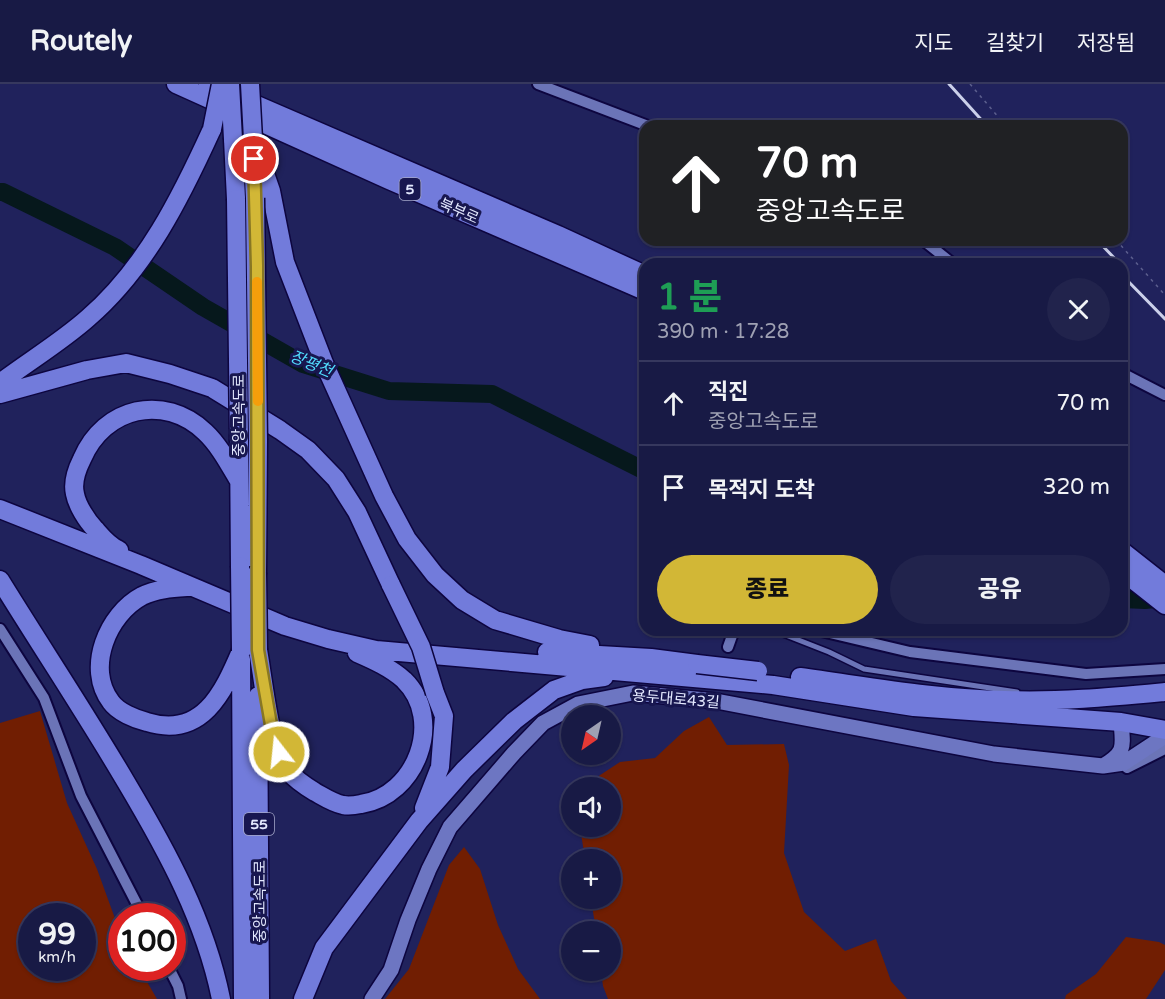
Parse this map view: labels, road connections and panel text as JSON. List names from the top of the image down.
{
  "streets": {
    "highway": [
      "5",
      "북부로",
      "중앙고속도로",
      "55"
    ],
    "street": ["용두대로43길"]
  },
  "water": ["장평천"],
  "north": "bottom left",
  "page": {
    "header": "Routely",
    "nav": ["지도", "길찾기", "저장됨"],
    "turn": ["70 m", "중앙고속도로"],
    "heading": ["1 분", "390 m · 17:28"],
    "list": [
      {
        "name": "직진",
        "note": "중앙고속도로",
        "value": "70 m"
      },
      {
        "name": "목적지 도착",
        "value": "320 m"
      }
    ],
    "buttons": ["종료", "공유"],
    "map_buttons": ["+", "−"],
    "speed": "99 km/h",
    "limit": "100"
  }
}
